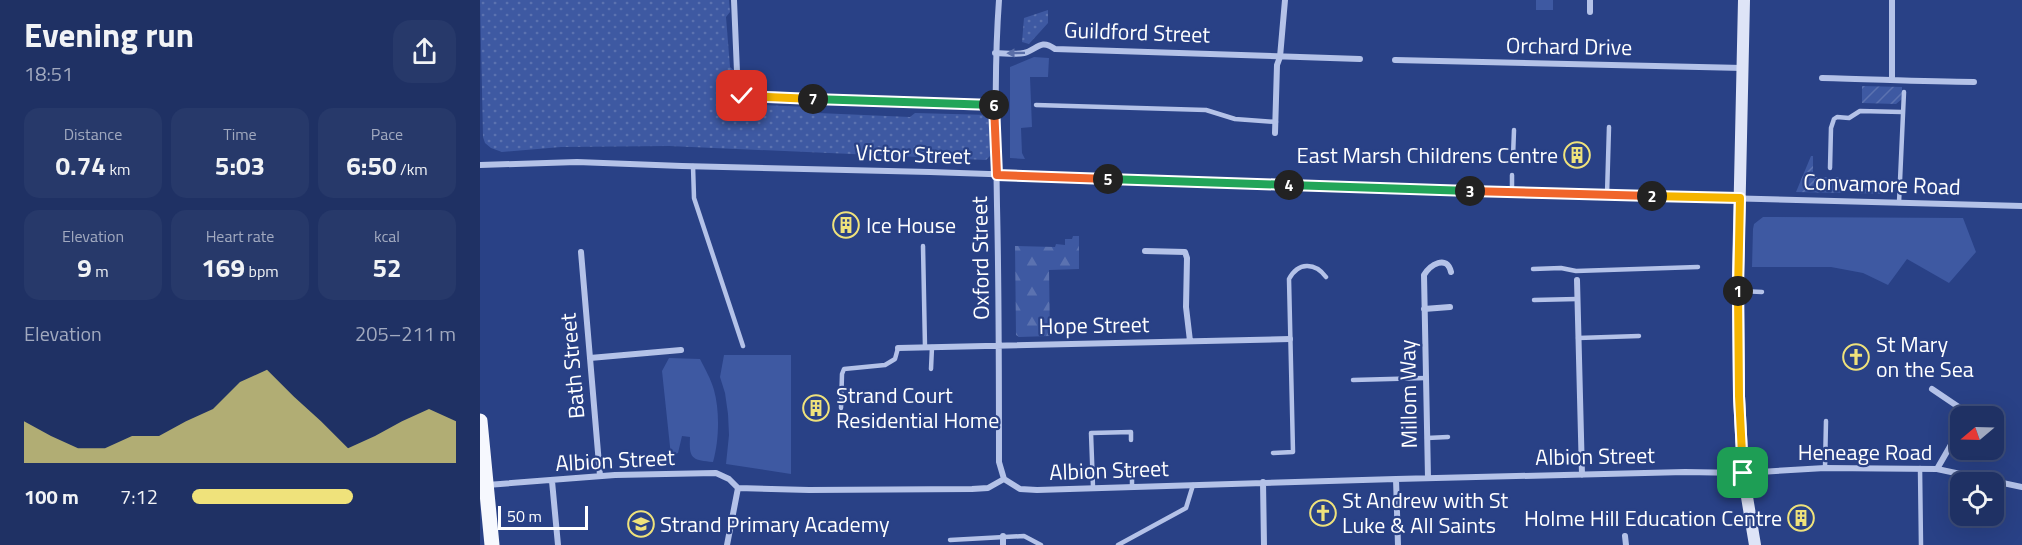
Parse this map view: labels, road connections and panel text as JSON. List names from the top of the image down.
{
  "streets": {
    "street": [
      "Guildford Street",
      "Orchard Drive",
      "Victor Street",
      "Convamore Road",
      "Oxford Street",
      "Hope Street",
      "Bath Street",
      "Millom Way",
      "Heneage Road",
      "Albion Street"
    ]
  },
  "crossings": [
    ["Guildford Street", "Oxford Street"],
    ["Victor Street", "Convamore Road"],
    ["Victor Street", "Oxford Street"],
    ["Oxford Street", "Hope Street"],
    ["Oxford Street", "Albion Street"],
    ["Bath Street", "Albion Street"],
    ["Millom Way", "Albion Street"],
    ["Heneage Road", "Albion Street"]
  ],
  "one_way": ["Guildford Street"],
  "places": {
    "building": [
      "East Marsh Childrens Centre",
      "Ice House",
      "Strand Court Residential Home",
      "Holme Hill Education Centre"
    ],
    "church": ["St Mary on the Sea", "St Andrew with St Luke & All Saints"],
    "school or university": ["Strand Primary Academy"]
  },
  "scale_bar": "50 m",
  "north": "left",
  "page": {
    "heading": ["Evening run", "18:51"],
    "pins": [
      "7",
      "6",
      "5",
      "4",
      "3",
      "2",
      "1"
    ],
    "stats": [
      ["Distance", "0.74 km"],
      ["Time", "5:03"],
      ["Pace", "6:50 /km"],
      ["Elevation", "9 m"],
      ["Heart rate", "169 bpm"],
      ["kcal", "52"]
    ],
    "chart": ["Elevation", "205–211 m"],
    "list": [
      {
        "name": "100 m",
        "note": "7:12"
      }
    ],
    "scale": "50 m"
  }
}
